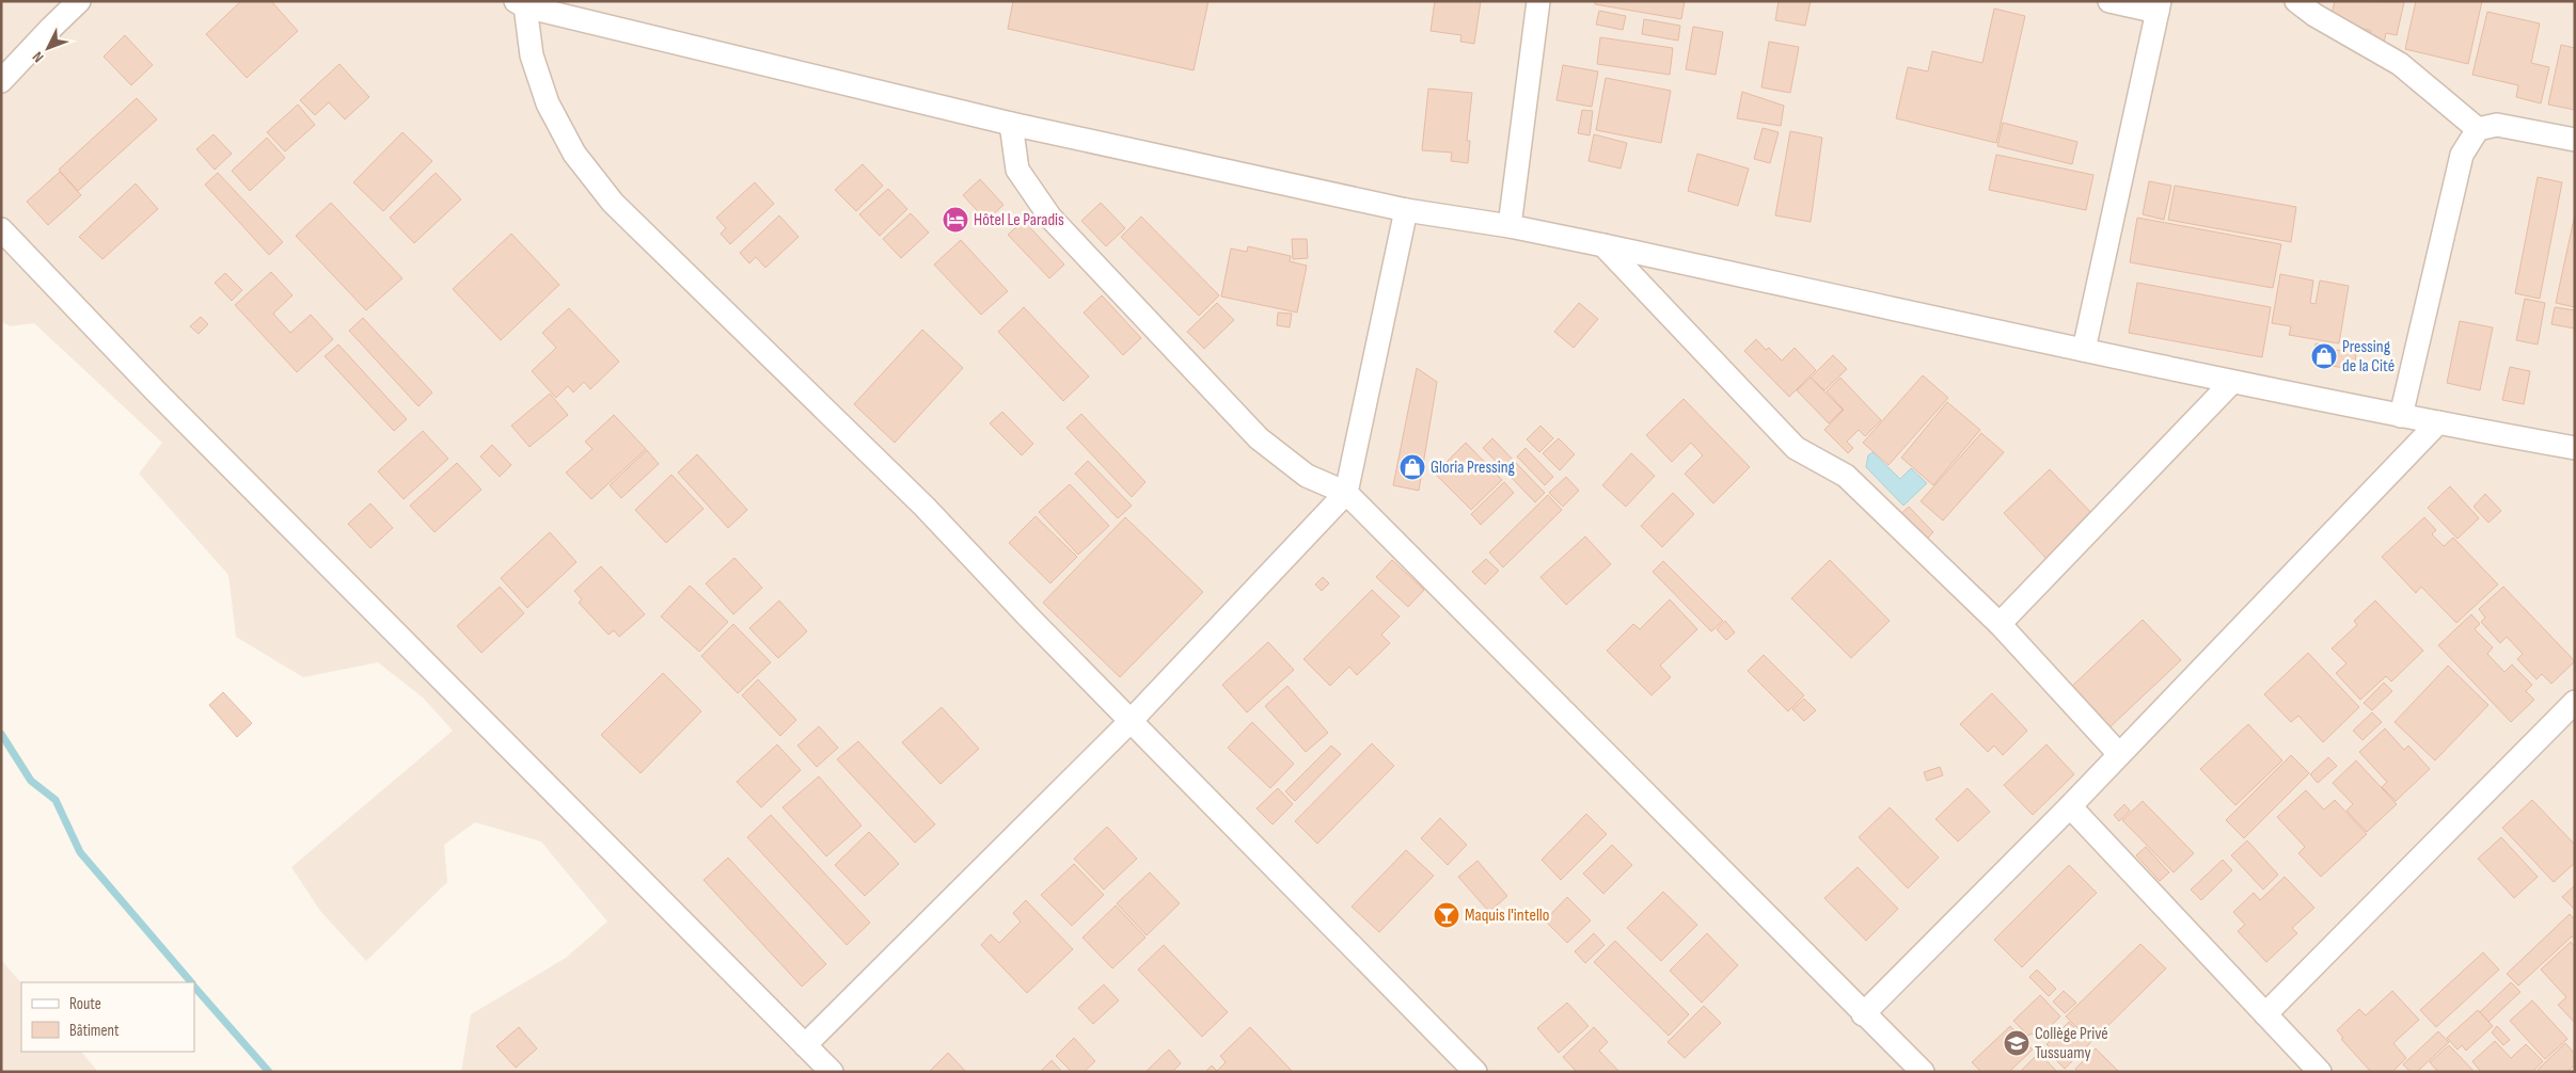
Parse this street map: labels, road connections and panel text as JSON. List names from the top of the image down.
{
  "places": {
    "hotel": ["Hôtel Le Paradis"],
    "shop": ["Pressing de la Cité", "Gloria Pressing"],
    "bar": ["Maquis l'intello"],
    "school or university": ["Collège Privé Tussuamy"]
  },
  "legend": ["Route", "Bâtiment"],
  "north": "bottom left"
}
